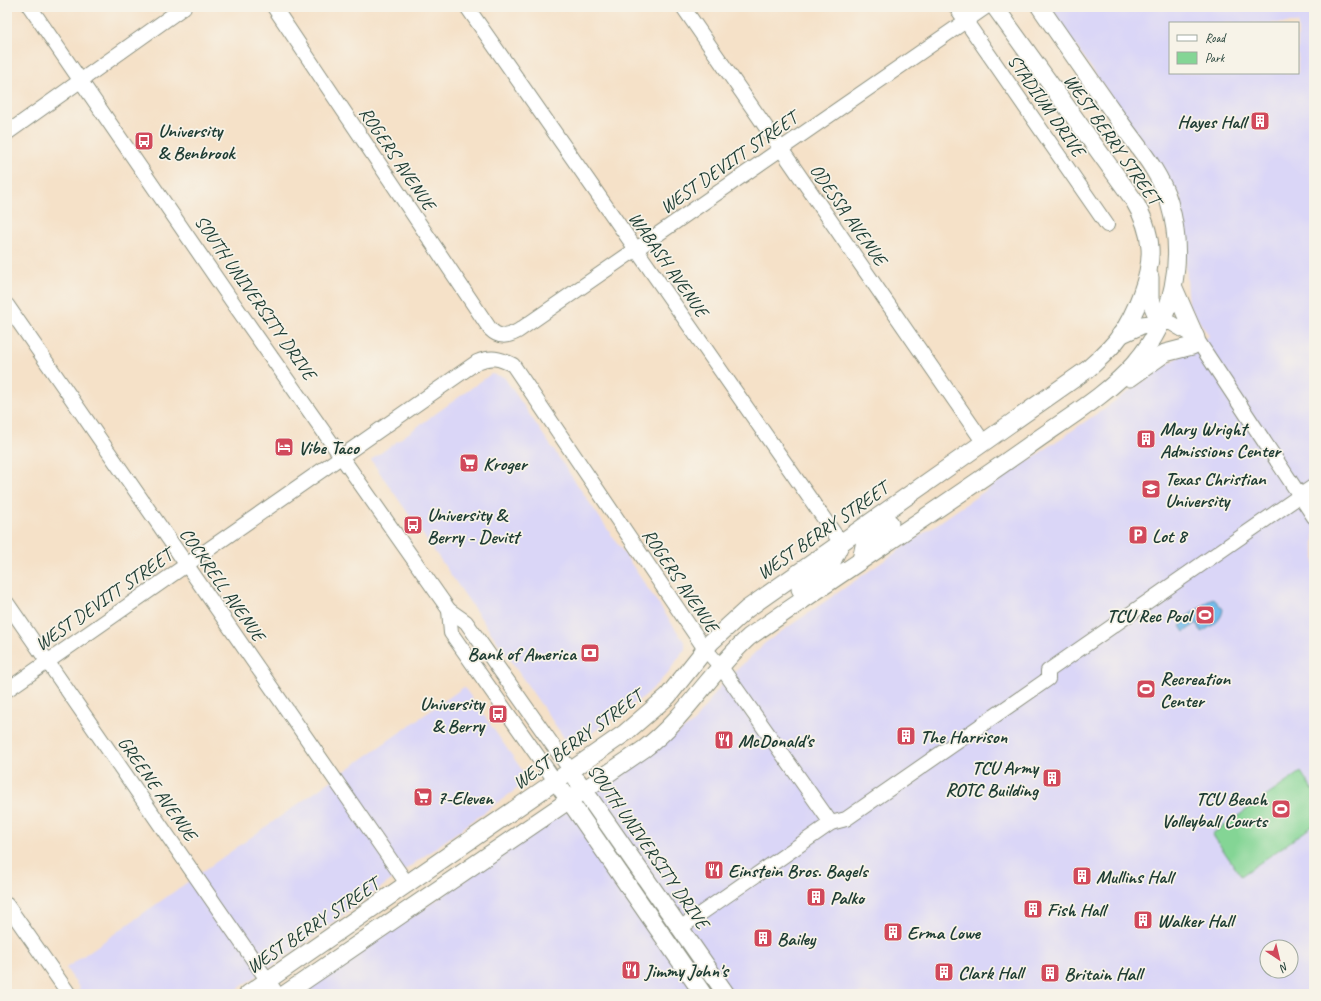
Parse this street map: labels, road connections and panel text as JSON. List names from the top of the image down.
{
  "streets": {
    "main road": ["WEST BERRY STREET", "SOUTH UNIVERSITY DRIVE"],
    "street": [
      "STADIUM DRIVE",
      "ROGERS AVENUE",
      "WEST DEVITT STREET",
      "ODESSA AVENUE",
      "WABASH AVENUE",
      "COCKRELL AVENUE",
      "GREENE AVENUE"
    ]
  },
  "crossings": [
    ["STADIUM DRIVE", "WEST DEVITT STREET"],
    ["WEST BERRY STREET", "ROGERS AVENUE"],
    ["WEST BERRY STREET", "ODESSA AVENUE"],
    ["WEST BERRY STREET", "WABASH AVENUE"],
    ["WEST BERRY STREET", "SOUTH UNIVERSITY DRIVE"],
    ["WEST BERRY STREET", "COCKRELL AVENUE"],
    ["WEST BERRY STREET", "GREENE AVENUE"],
    ["ROGERS AVENUE", "WEST DEVITT STREET"],
    ["WEST DEVITT STREET", "ODESSA AVENUE"],
    ["WEST DEVITT STREET", "WABASH AVENUE"],
    ["WEST DEVITT STREET", "SOUTH UNIVERSITY DRIVE"],
    ["WEST DEVITT STREET", "COCKRELL AVENUE"],
    ["WEST DEVITT STREET", "GREENE AVENUE"]
  ],
  "places": {
    "building": [
      "Hayes Hall",
      "Mary Wright Admissions Center",
      "The Harrison",
      "TCU Army ROTC Building",
      "Mullins Hall",
      "Palko",
      "Fish Hall",
      "Walker Hall",
      "Erma Lowe",
      "Bailey",
      "Clark Hall",
      "Britain Hall"
    ],
    "bus stop": ["University & Benbrook", "University & Berry - Devitt", "University & Berry"],
    "hotel": ["Vibe Taco"],
    "supermarket": ["Kroger", "7-Eleven"],
    "school or university": ["Texas Christian University"],
    "parking": ["Lot 8"],
    "sports": ["TCU Rec Pool", "Recreation Center", "TCU Beach Volleyball Courts"],
    "bank": ["Bank of America"],
    "restaurant": ["McDonald's", "Einstein Bros. Bagels", "Jimmy John's"]
  },
  "legend": ["Road", "Park"],
  "north": "bottom right"
}
